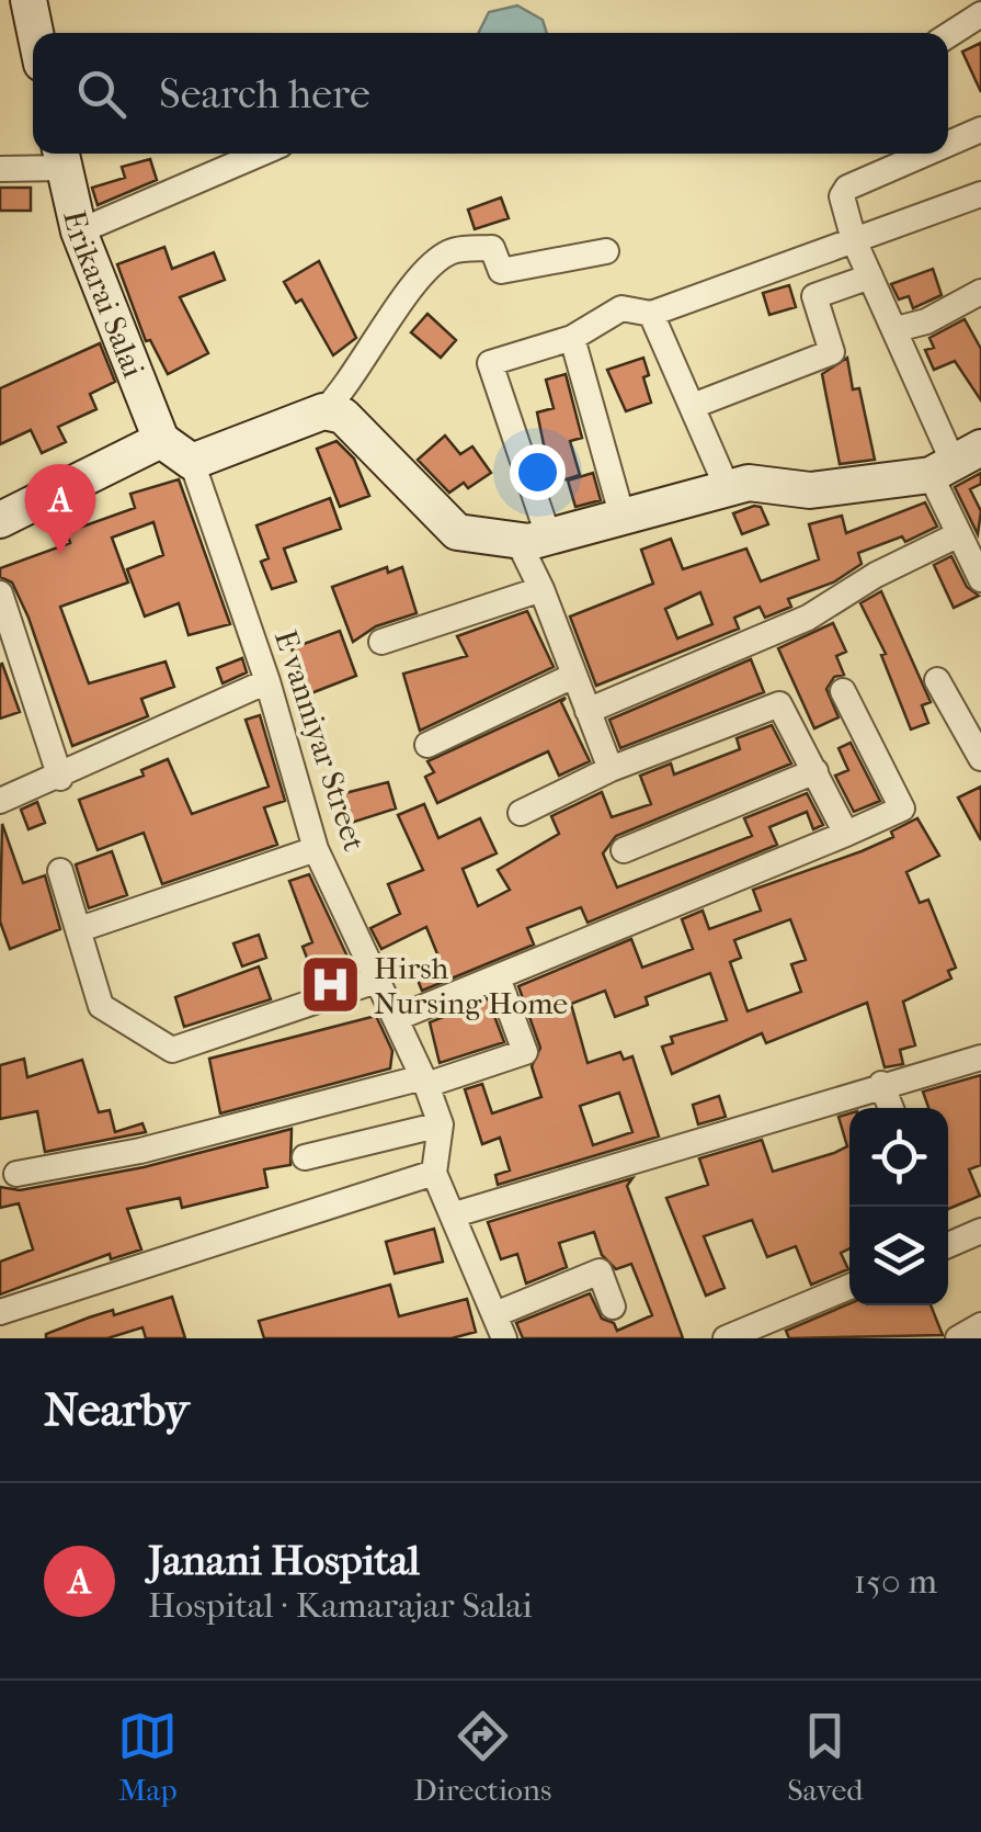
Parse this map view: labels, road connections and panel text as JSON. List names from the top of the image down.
{
  "streets": {
    "main road": ["Erikarai Salai"],
    "street": ["E vanniyar Street"]
  },
  "places": {
    "hospital": ["Hirsh Nursing Home"]
  },
  "page": {
    "search": "Search here",
    "pins": "A",
    "heading": "Nearby",
    "list": [
      {
        "mark": "A",
        "name": "Janani Hospital",
        "note": "Hospital · Kamarajar Salai",
        "value": "150 m"
      }
    ],
    "nav": ["Map", "Directions", "Saved"]
  }
}
